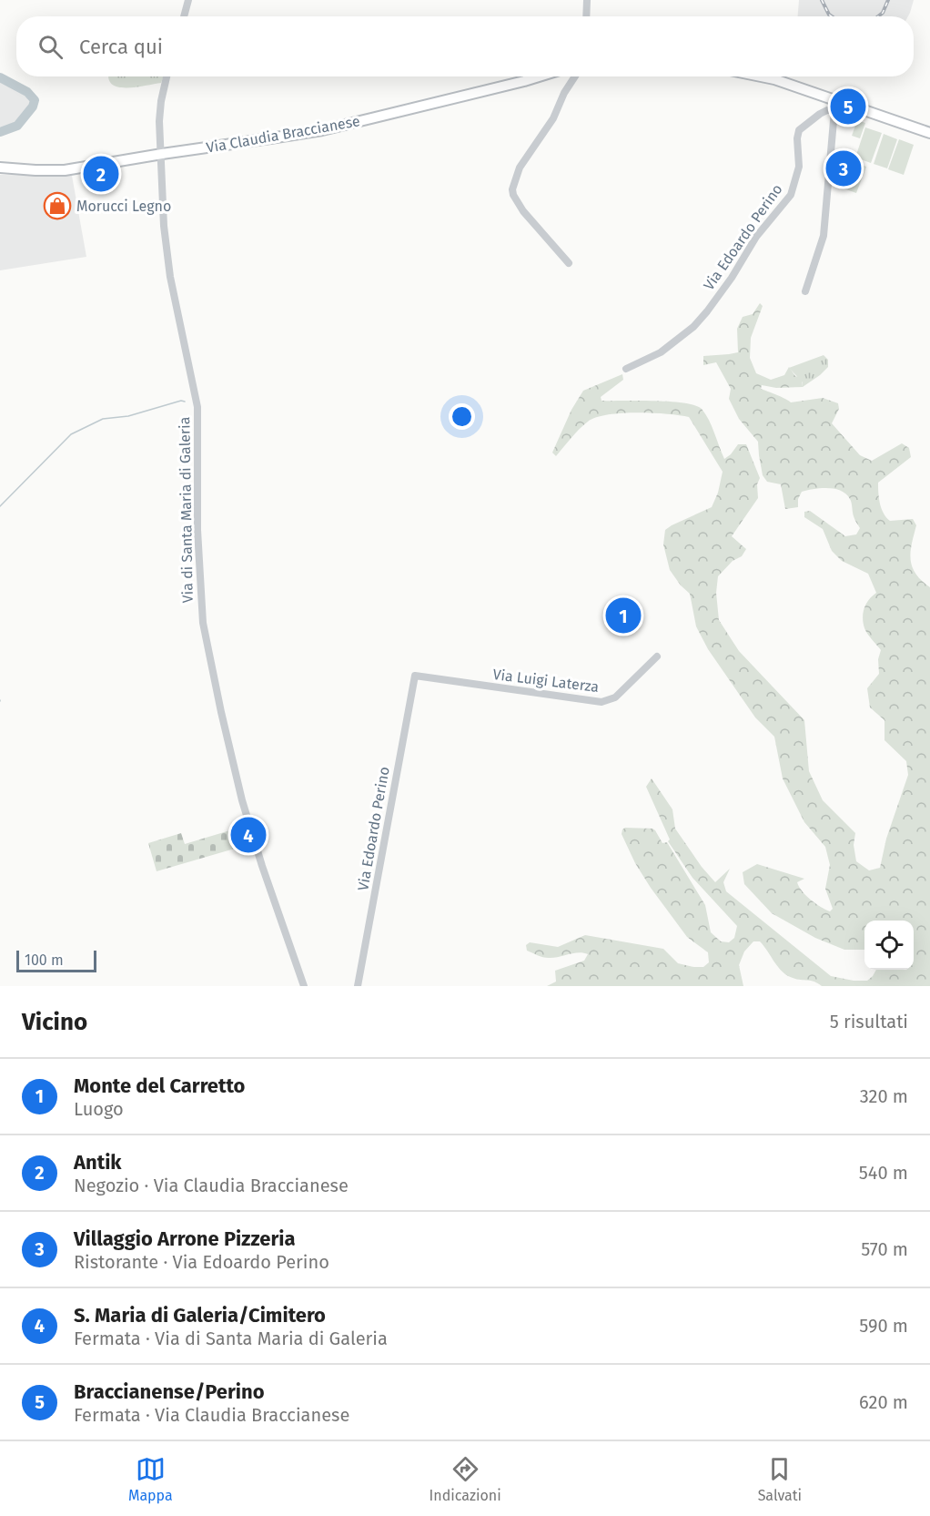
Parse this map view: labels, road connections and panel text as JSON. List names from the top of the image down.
{
  "streets": {
    "main road": ["Via Claudia Braccianese"],
    "street": ["Via Edoardo Perino", "Via di Santa Maria di Galeria", "Via Luigi Laterza"]
  },
  "crossings": [
    ["Via Claudia Braccianese", "Via di Santa Maria di Galeria"],
    ["Via Edoardo Perino", "Via Luigi Laterza"]
  ],
  "places": {
    "shop": ["Morucci Legno"]
  },
  "scale_bar": "100 m",
  "page": {
    "search": "Cerca qui",
    "pins": [
      "5",
      "3",
      "2",
      "1",
      "4"
    ],
    "scale": "100 m",
    "heading": ["Vicino", "5 risultati"],
    "list": [
      {
        "mark": "1",
        "name": "Monte del Carretto",
        "note": "Luogo",
        "value": "320 m"
      },
      {
        "mark": "2",
        "name": "Antik",
        "note": "Negozio · Via Claudia Braccianese",
        "value": "540 m"
      },
      {
        "mark": "3",
        "name": "Villaggio Arrone Pizzeria",
        "note": "Ristorante · Via Edoardo Perino",
        "value": "570 m"
      },
      {
        "mark": "4",
        "name": "S. Maria di Galeria/Cimitero",
        "note": "Fermata · Via di Santa Maria di Galeria",
        "value": "590 m"
      },
      {
        "mark": "5",
        "name": "Braccianense/Perino",
        "note": "Fermata · Via Claudia Braccianese",
        "value": "620 m"
      }
    ],
    "nav": ["Mappa", "Indicazioni", "Salvati"]
  }
}
